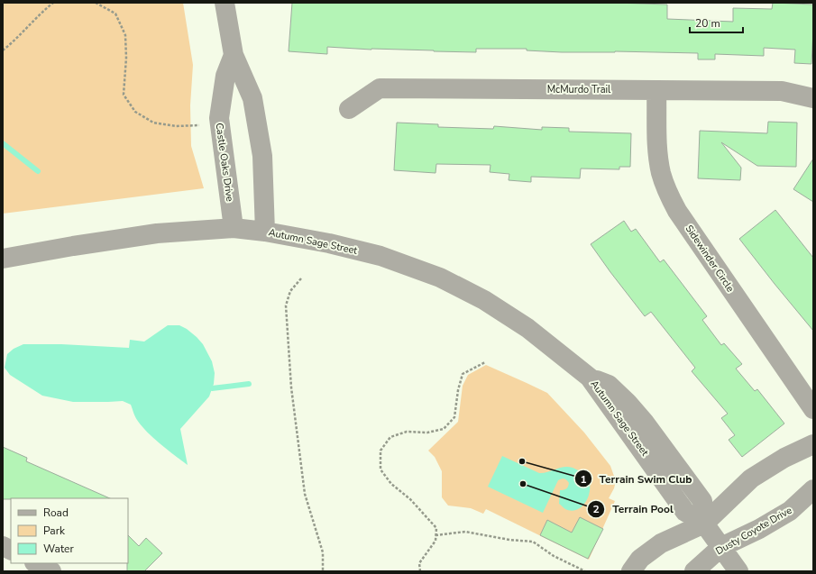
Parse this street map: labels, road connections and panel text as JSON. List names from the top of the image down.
{
  "streets": {
    "street": [
      "McMurdo Trail",
      "Castle Oaks Drive",
      "Autumn Sage Street",
      "Sidewinder Circle",
      "Dusty Coyote Drive"
    ]
  },
  "crossings": [
    ["McMurdo Trail", "Sidewinder Circle"],
    ["Castle Oaks Drive", "Autumn Sage Street"],
    ["Autumn Sage Street", "Dusty Coyote Drive"]
  ],
  "places": ["Terrain Swim Club", "Terrain Pool"],
  "legend": ["Road", "Park", "Water"],
  "scale_bar": "20 m"
}
